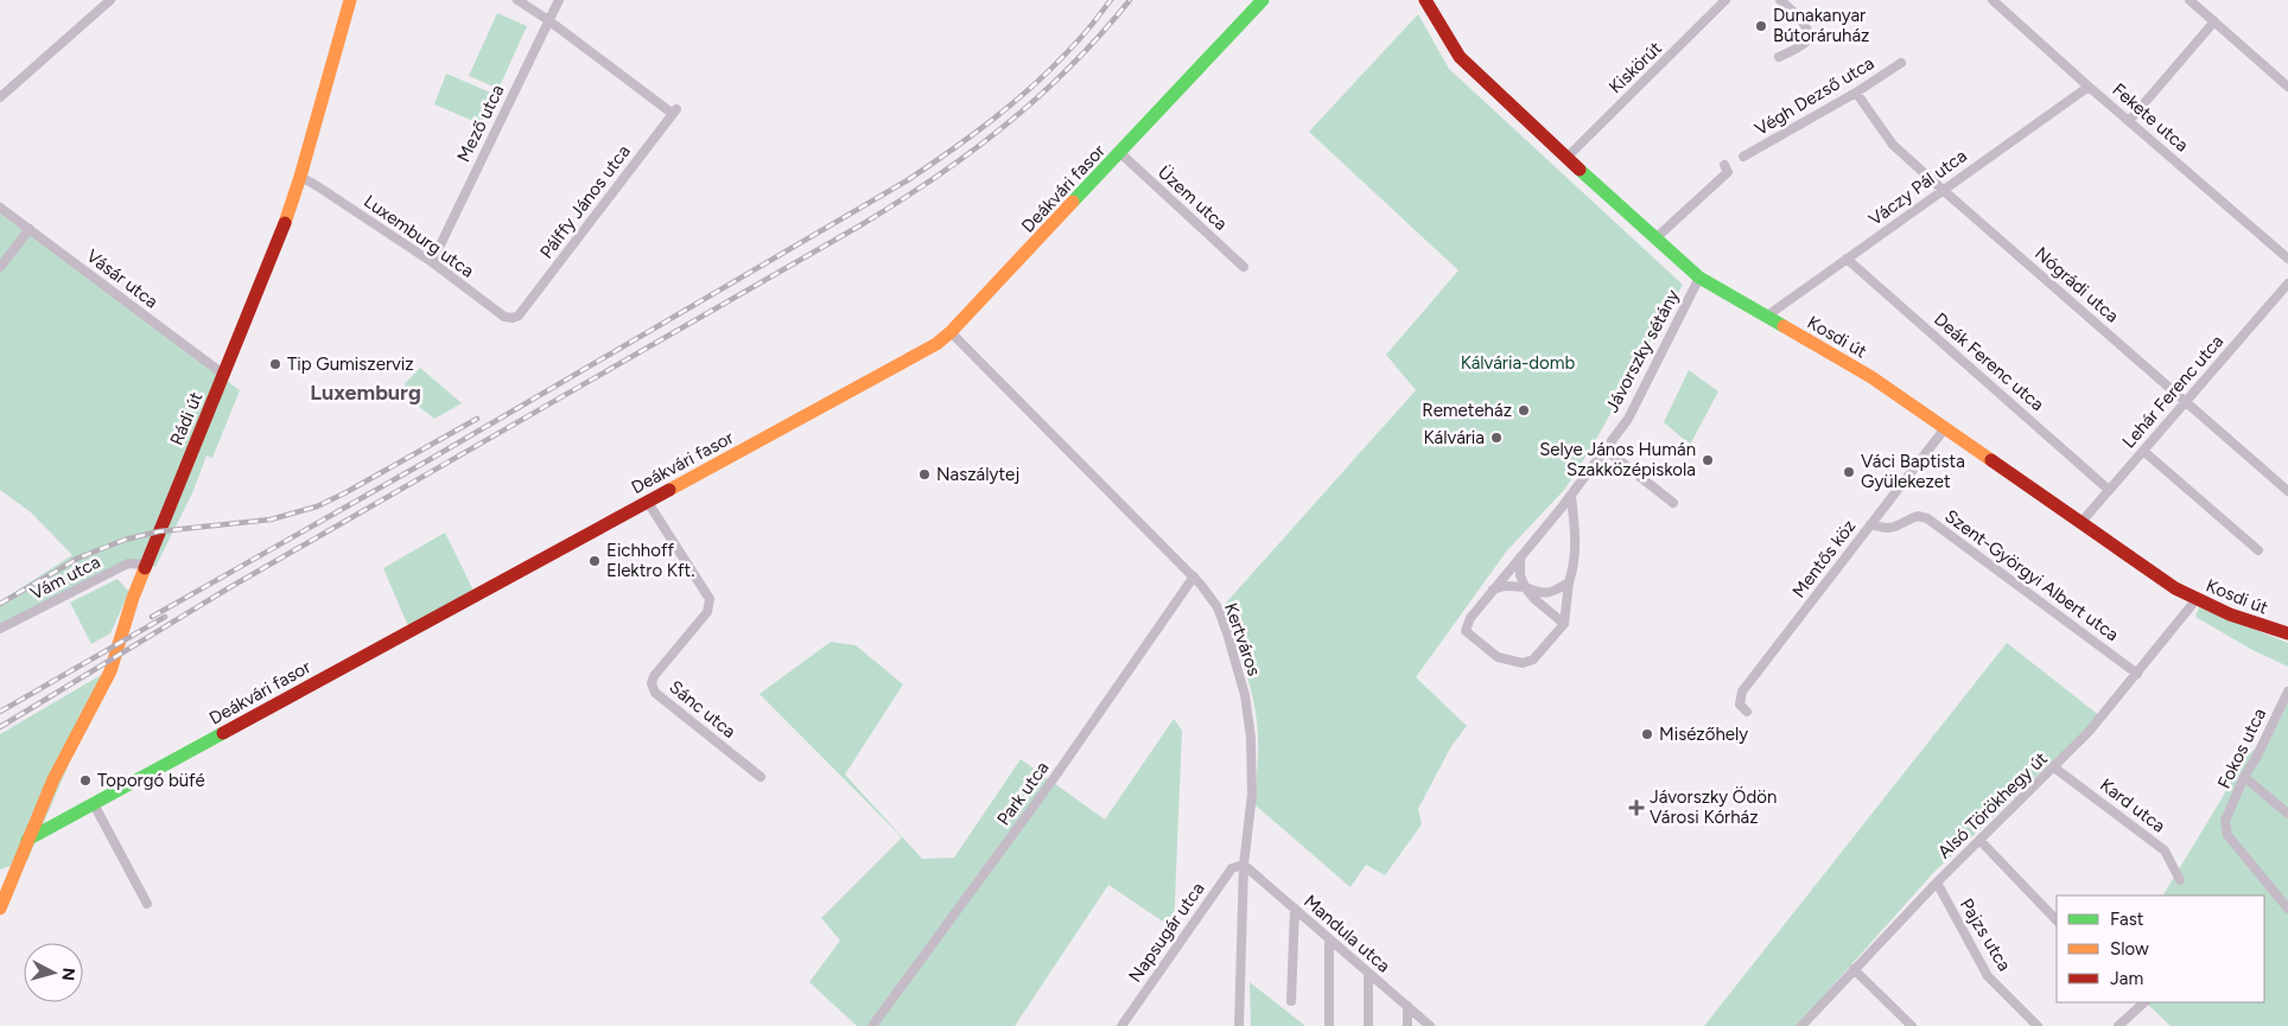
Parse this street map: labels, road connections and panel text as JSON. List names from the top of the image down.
{
  "streets": {
    "street": [
      "Kiskörút",
      "Végh Dezső utca",
      "Fekete utca",
      "Mező utca",
      "Váczy Pál utca",
      "Deákvári fasor",
      "Üzem utca",
      "Pálffy János utca",
      "Luxemburg utca",
      "Vásár utca",
      "Nógrádi utca",
      "Kosdi út",
      "Jávorszky sétány",
      "Deák Ferenc utca",
      "Lehár Ferenc utca",
      "Rádi út",
      "Mentős köz",
      "Szent-Györgyi Albert utca",
      "Vám utca",
      "Kertváros",
      "Sánc utca",
      "Fokos utca",
      "Park utca",
      "Alsó Törökhegy út",
      "Kard utca",
      "Napsugár utca",
      "Mandula utca",
      "Pajzs utca"
    ]
  },
  "crossings": [
    ["Kiskörút", "Kosdi út"],
    ["Végh Dezső utca", "Nógrádi utca"],
    ["Fekete utca", "Váczy Pál utca"],
    ["Mező utca", "Pálffy János utca"],
    ["Mező utca", "Luxemburg utca"],
    ["Váczy Pál utca", "Nógrádi utca"],
    ["Váczy Pál utca", "Kosdi út"],
    ["Váczy Pál utca", "Deák Ferenc utca"],
    ["Deákvári fasor", "Üzem utca"],
    ["Deákvári fasor", "Rádi út"],
    ["Deákvári fasor", "Kertváros"],
    ["Deákvári fasor", "Sánc utca"],
    ["Pálffy János utca", "Luxemburg utca"],
    ["Luxemburg utca", "Rádi út"],
    ["Vásár utca", "Rádi út"],
    ["Nógrádi utca", "Lehár Ferenc utca"],
    ["Kosdi út", "Jávorszky sétány"],
    ["Kosdi út", "Lehár Ferenc utca"],
    ["Kosdi út", "Mentős köz"],
    ["Kosdi út", "Alsó Törökhegy út"],
    ["Deák Ferenc utca", "Lehár Ferenc utca"],
    ["Rádi út", "Vám utca"],
    ["Mentős köz", "Szent-Györgyi Albert utca"],
    ["Szent-Györgyi Albert utca", "Alsó Törökhegy út"],
    ["Kertváros", "Park utca"],
    ["Kertváros", "Napsugár utca"],
    ["Kertváros", "Mandula utca"],
    ["Alsó Törökhegy út", "Kard utca"],
    ["Alsó Törökhegy út", "Pajzs utca"],
    ["Napsugár utca", "Mandula utca"]
  ],
  "districts": ["Luxemburg"],
  "parks": ["Kálvária-domb"],
  "places": {
    "other": [
      "Dunakanyar Bútoráruház",
      "Tip Gumiszerviz",
      "Remeteház",
      "Kálvária",
      "Selye János Humán Szakközépiskola",
      "Váci Baptista Gyülekezet",
      "Naszálytej",
      "Eichhoff Elektro Kft.",
      "Misézőhely",
      "Toporgó büfé"
    ],
    "health": ["Jávorszky Ödön Városi Kórház"]
  },
  "legend": ["Fast", "Slow", "Jam"],
  "north": "right"
}
